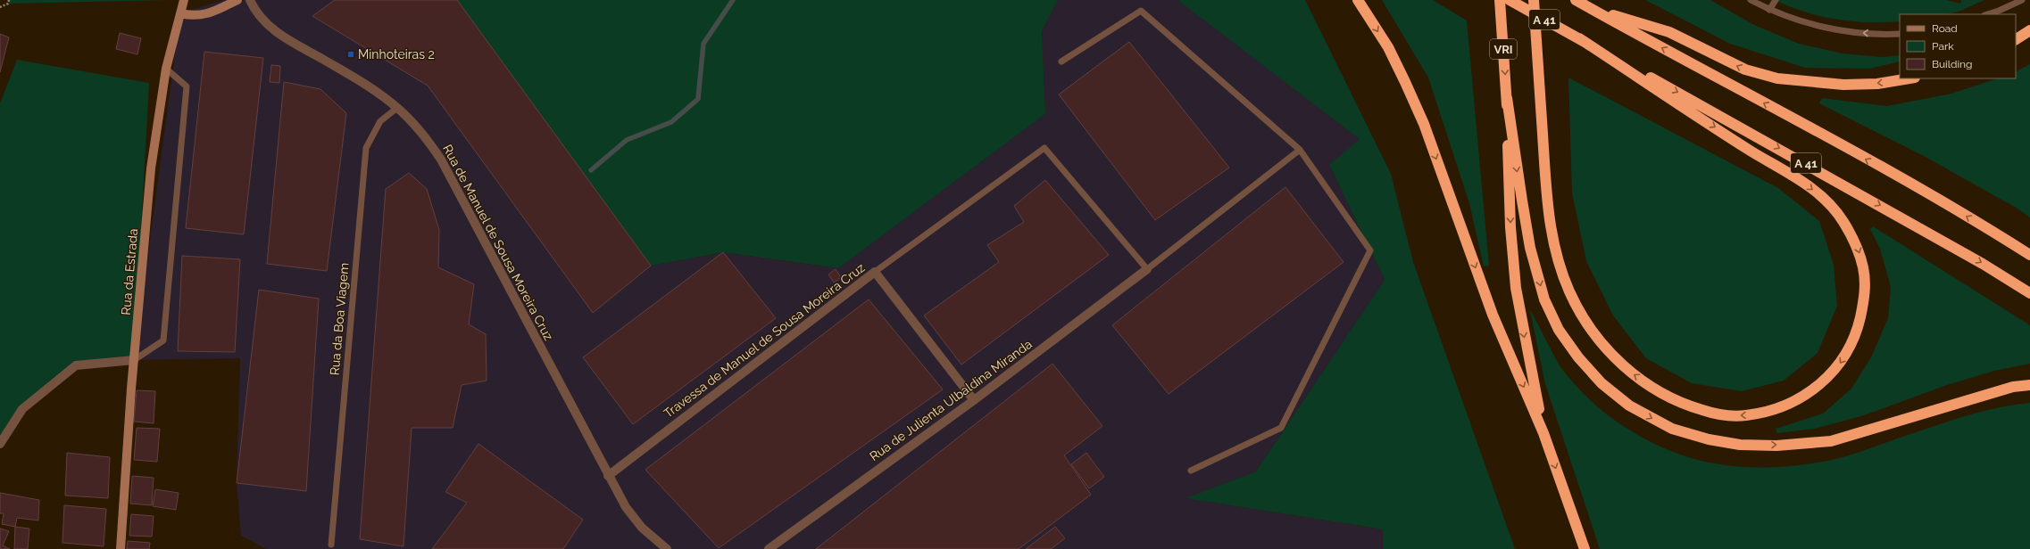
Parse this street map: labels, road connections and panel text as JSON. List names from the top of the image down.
{
  "streets": {
    "highway": ["A 41", "VRI"],
    "street": [
      "Rua de Manuel de Sousa Moreira Cruz",
      "Rua da Estrada",
      "Travessa de Manuel de Sousa Moreira Cruz",
      "Rua de Julienta Ulbaldina Miranda"
    ],
    "lane": ["Rua da Boa Viagem"]
  },
  "crossings": [
    ["Rua de Manuel de Sousa Moreira Cruz", "Rua da Boa Viagem"],
    ["Rua de Manuel de Sousa Moreira Cruz", "Travessa de Manuel de Sousa Moreira Cruz"],
    ["Travessa de Manuel de Sousa Moreira Cruz", "Rua de Julienta Ulbaldina Miranda"]
  ],
  "places": {
    "transit": ["Minhoteiras 2"]
  },
  "legend": ["Road", "Park", "Building"]
}
